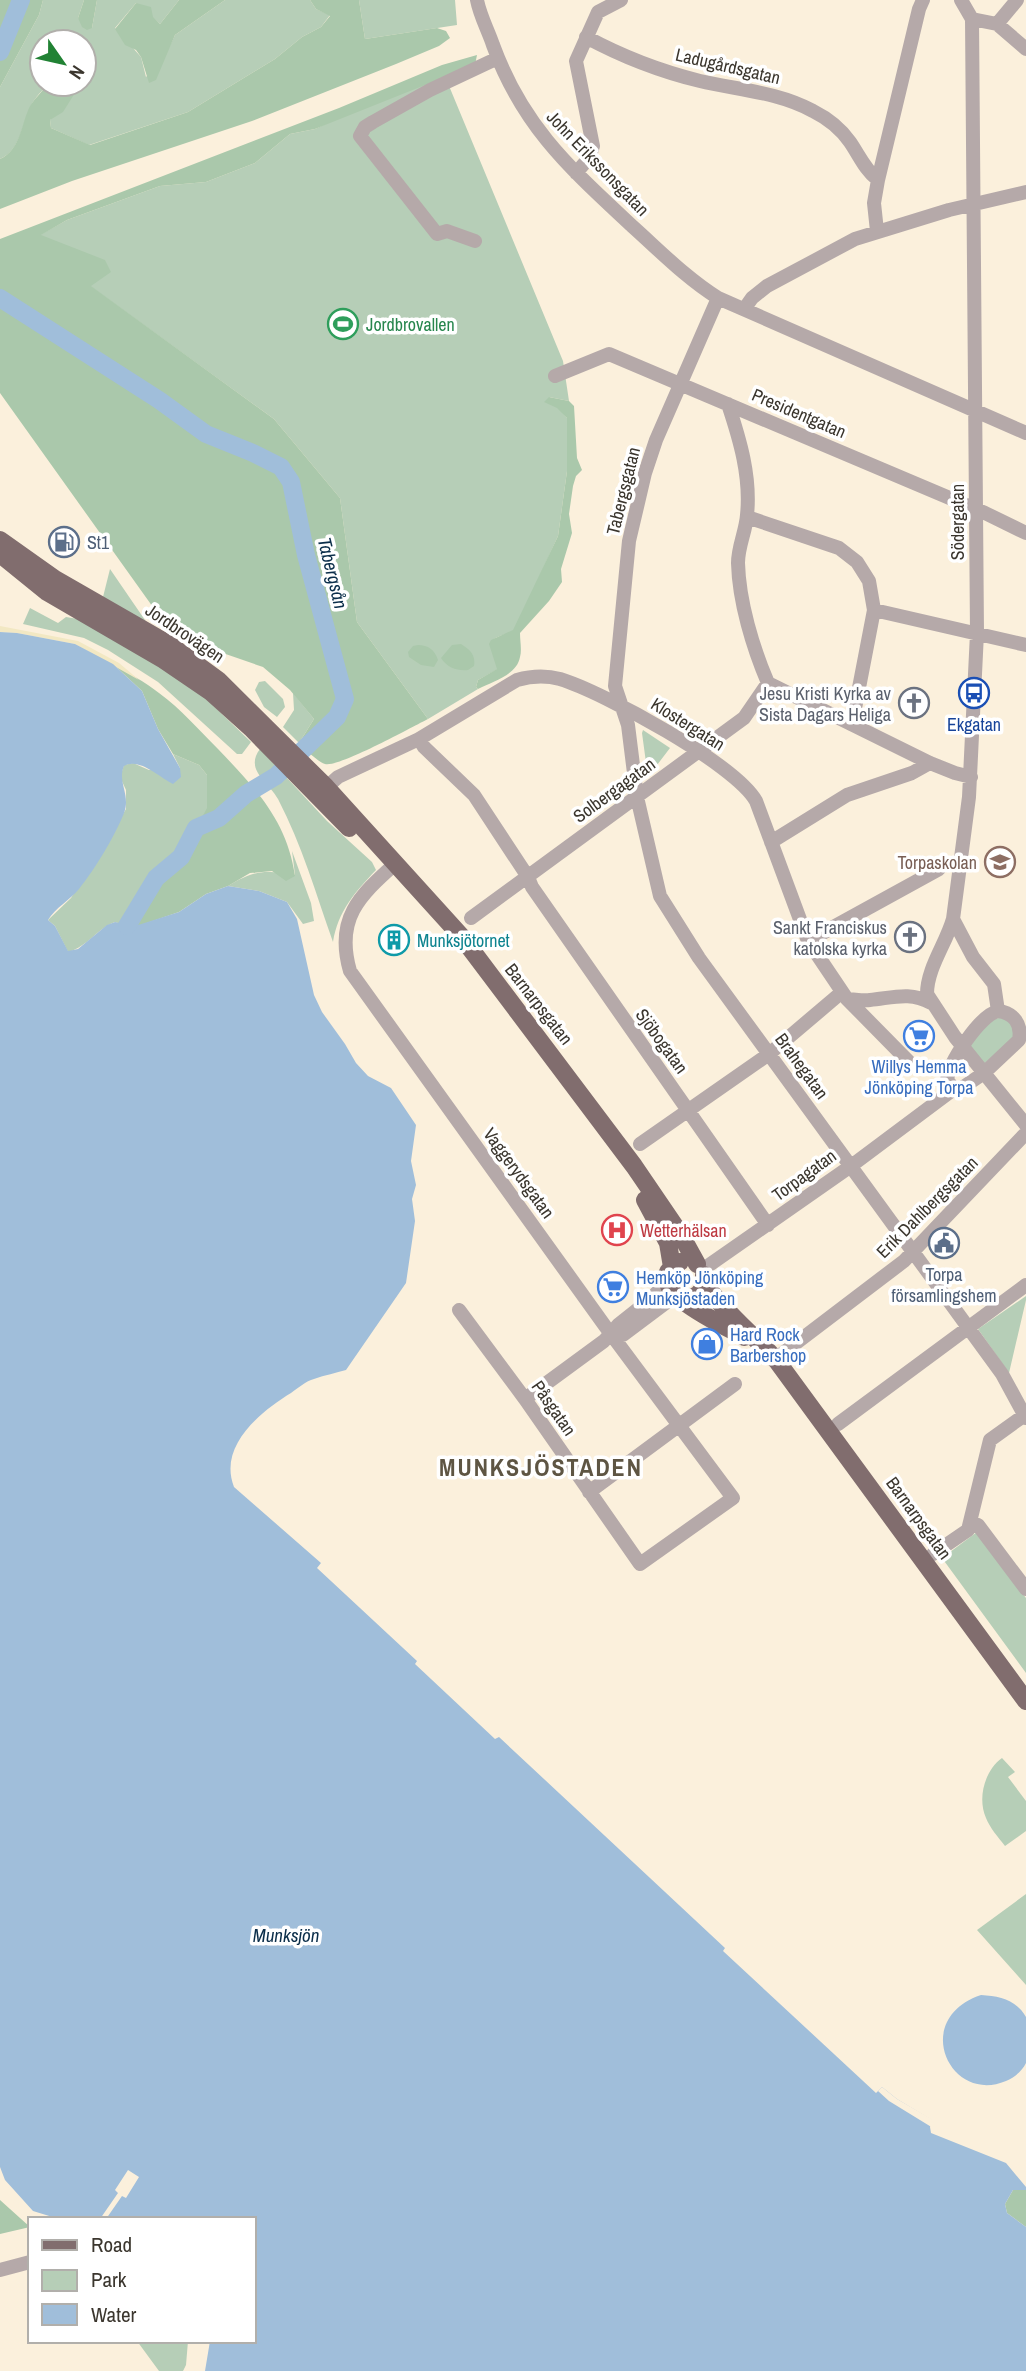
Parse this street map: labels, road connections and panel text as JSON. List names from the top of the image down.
{
  "streets": {
    "main road": ["Jordbrovägen", "Barnarpsgatan"],
    "street": [
      "Ladugårdsgatan",
      "John Erikssonsgatan",
      "Presidentgatan",
      "Tabergsgatan",
      "Södergatan",
      "Klostergatan",
      "Solbergagatan",
      "Sjöbogatan",
      "Brahegatan",
      "Vaggerydsgatan",
      "Torpagatan",
      "Erik Dahlbergsgatan",
      "Påsgatan"
    ]
  },
  "crossings": [
    ["John Erikssonsgatan", "Tabergsgatan"],
    ["John Erikssonsgatan", "Södergatan"],
    ["Presidentgatan", "Tabergsgatan"],
    ["Presidentgatan", "Södergatan"],
    ["Tabergsgatan", "Klostergatan"],
    ["Tabergsgatan", "Brahegatan"],
    ["Jordbrovägen", "Klostergatan"],
    ["Jordbrovägen", "Barnarpsgatan"],
    ["Klostergatan", "Solbergagatan"],
    ["Klostergatan", "Barnarpsgatan"],
    ["Klostergatan", "Sjöbogatan"],
    ["Klostergatan", "Brahegatan"],
    ["Solbergagatan", "Sjöbogatan"],
    ["Solbergagatan", "Brahegatan"],
    ["Barnarpsgatan", "Vaggerydsgatan"],
    ["Barnarpsgatan", "Torpagatan"],
    ["Barnarpsgatan", "Erik Dahlbergsgatan"],
    ["Sjöbogatan", "Torpagatan"],
    ["Brahegatan", "Torpagatan"],
    ["Brahegatan", "Erik Dahlbergsgatan"],
    ["Vaggerydsgatan", "Påsgatan"]
  ],
  "districts": ["MUNKSJÖSTADEN"],
  "water": ["Tabergsån", "Munksjön"],
  "places": {
    "sports": ["Jordbrovallen"],
    "fuel station": ["St1"],
    "bus stop": ["Ekgatan"],
    "church": ["Jesu Kristi Kyrka av Sista Dagars Heliga", "Sankt Franciskus katolska kyrka"],
    "school or university": ["Torpaskolan"],
    "building": ["Munksjötornet"],
    "supermarket": ["Willys Hemma Jönköping Torpa", "Hemköp Jönköping Munksjöstaden"],
    "hospital": ["Wetterhälsan"],
    "public building": ["Torpa församlingshem"],
    "shop": ["Hard Rock Barbershop"]
  },
  "legend": ["Road", "Park", "Water"],
  "north": "bottom right"
}
